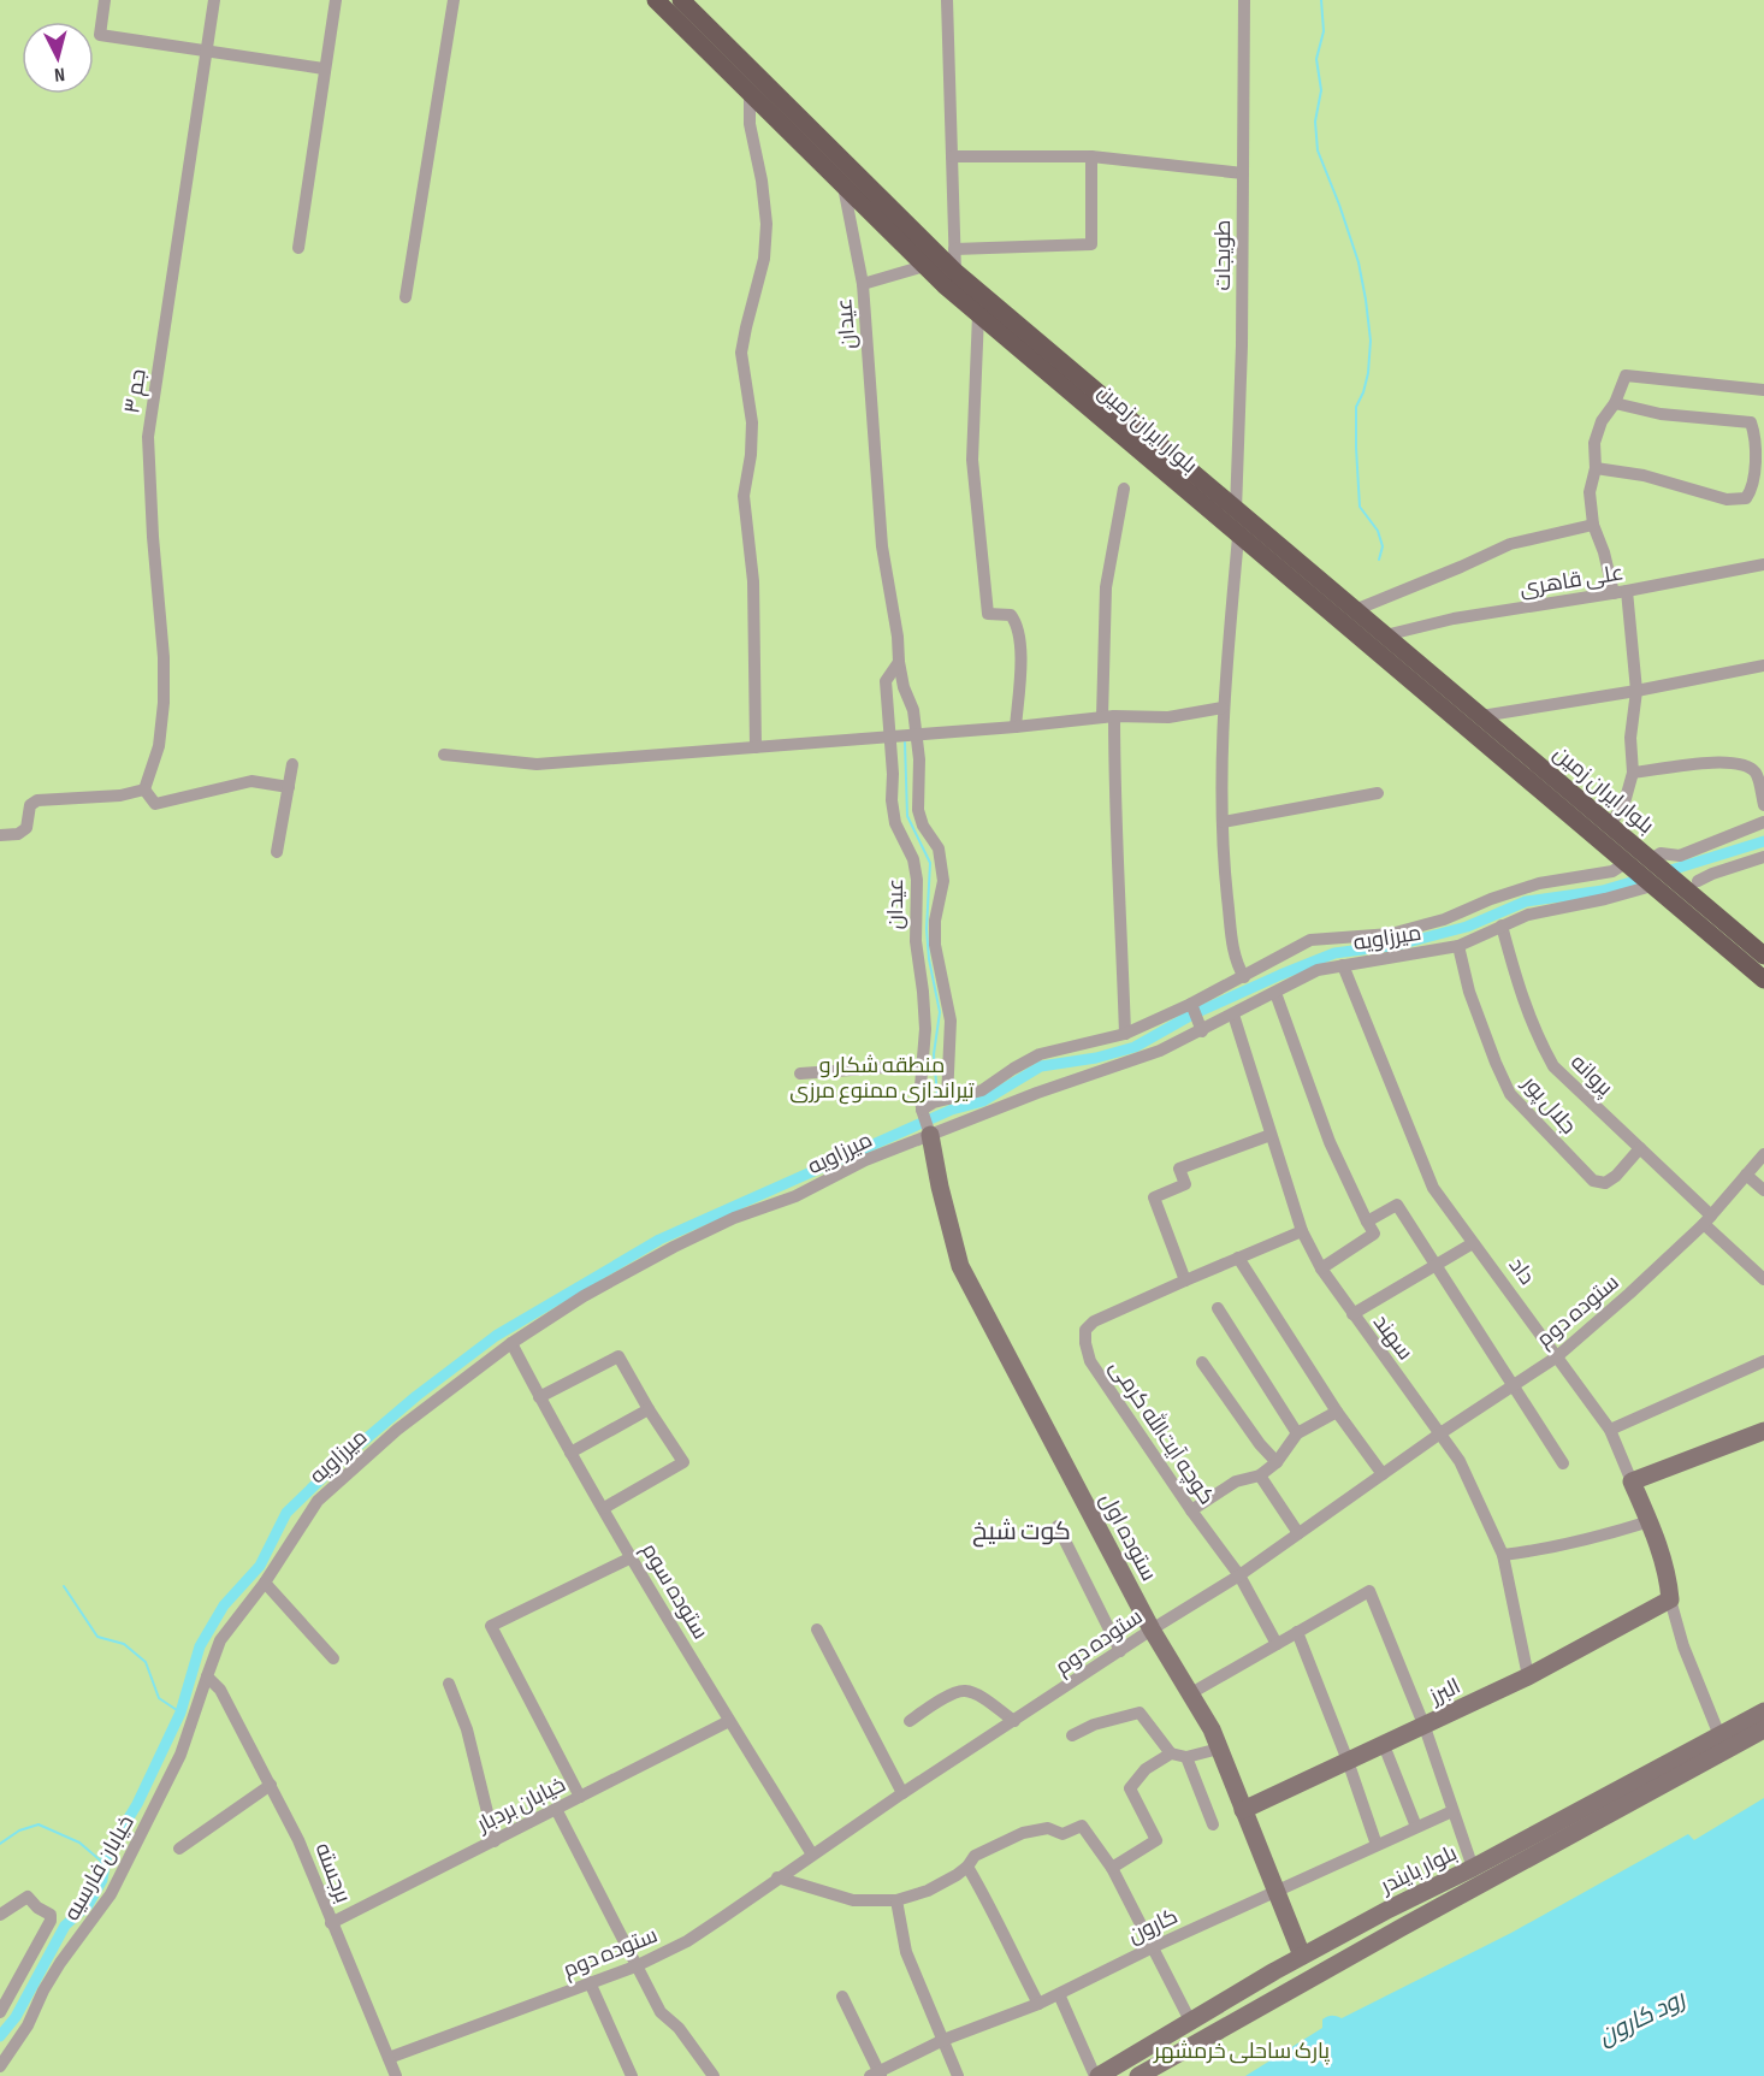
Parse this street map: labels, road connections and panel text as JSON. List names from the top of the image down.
{
  "streets": {
    "main road": ["بلوار ایران زمین"],
    "street": [
      "طویجات",
      "عیدان",
      "جم ۳",
      "علی قاهری",
      "میرزاویه",
      "پروانه",
      "جلال پور",
      "داد",
      "ستوده دوم",
      "سهند",
      "کوچه آیت‌الله کرمی",
      "ستوده اول",
      "ستوده سوم",
      "البرز",
      "خیابان بردبار",
      "خیابان فارسیه",
      "بلوار بایندر",
      "برجسته",
      "کارون"
    ]
  },
  "crossings": [
    ["طویجات", "بلوار ایران زمین"],
    ["عیدان", "بلوار ایران زمین"],
    ["بلوار ایران زمین", "علی قاهری"],
    ["بلوار ایران زمین", "میرزاویه"],
    ["میرزاویه", "پروانه"],
    ["میرزاویه", "جلال پور"],
    ["میرزاویه", "داد"],
    ["میرزاویه", "سهند"],
    ["میرزاویه", "ستوده اول"],
    ["میرزاویه", "ستوده سوم"],
    ["میرزاویه", "خیابان فارسیه"],
    ["میرزاویه", "برجسته"],
    ["پروانه", "جلال پور"],
    ["پروانه", "ستوده دوم"],
    ["داد", "ستوده دوم"],
    ["داد", "البرز"],
    ["داد", "بلوار بایندر"],
    ["ستوده دوم", "سهند"],
    ["ستوده دوم", "کوچه آیت‌الله کرمی"],
    ["ستوده دوم", "ستوده اول"],
    ["ستوده دوم", "ستوده سوم"],
    ["ستوده دوم", "برجسته"],
    ["سهند", "کوچه آیت‌الله کرمی"],
    ["سهند", "البرز"],
    ["ستوده اول", "البرز"],
    ["ستوده اول", "بلوار بایندر"],
    ["ستوده اول", "کارون"],
    ["ستوده سوم", "خیابان بردبار"],
    ["خیابان بردبار", "برجسته"],
    ["خیابان فارسیه", "برجسته"]
  ],
  "districts": ["کوت شیخ"],
  "water": ["رود کارون"],
  "parks": ["منطقه شکار و تیراندازی ممنوع مرزی", "پارک ساحلی خرمشهر"],
  "north": "bottom"
}
